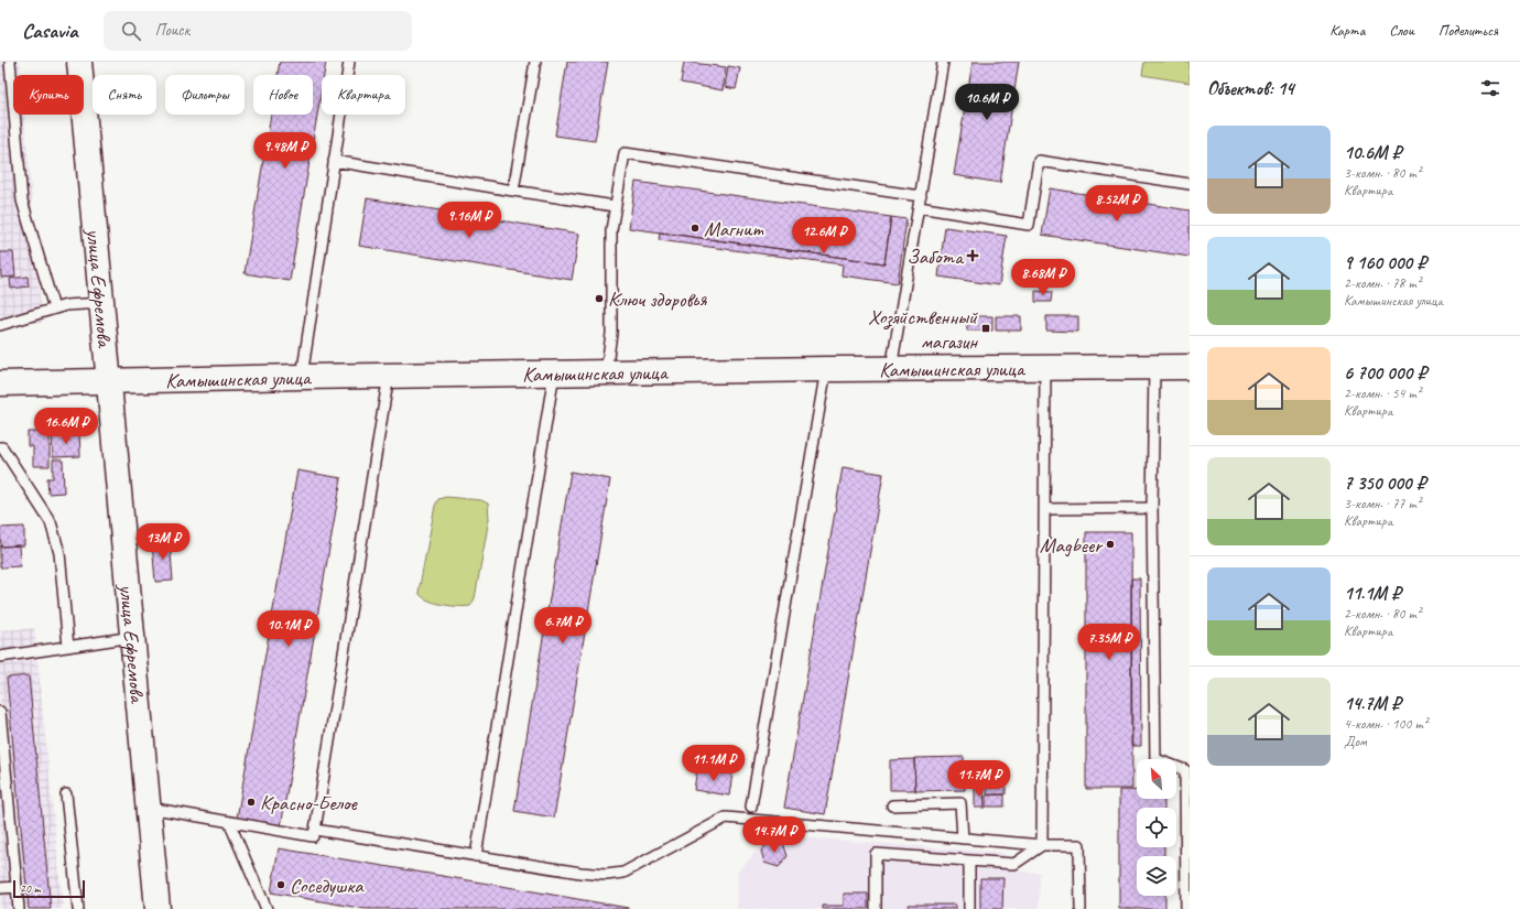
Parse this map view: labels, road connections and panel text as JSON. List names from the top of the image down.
{
  "streets": {
    "street": ["улица Ефремова", "Камышинская улица"]
  },
  "crossings": [
    ["улица Ефремова", "Камышинская улица"]
  ],
  "places": {
    "other": [
      "Магнит",
      "Ключ здоровья",
      "Magbeer",
      "Красно-Белое",
      "Соседушка"
    ],
    "health": ["Забота"],
    "transit": ["Хозяйственный магазин"]
  },
  "scale_bar": "20 m",
  "north": "top left",
  "page": {
    "header": "Casavia",
    "search": "Поиск",
    "nav": ["Карта", "Слои", "Поделиться"],
    "heading": "Объектов: 14",
    "chip": [
      "Купить",
      "Снять",
      "Фильтры",
      "Новое",
      "Квартира"
    ],
    "price": [
      "10.6M ₽",
      "9.48M ₽",
      "8.52M ₽",
      "9.16M ₽",
      "12.6M ₽",
      "8.68M ₽",
      "16.6M ₽",
      "13M ₽",
      "6.7M ₽",
      "10.1M ₽",
      "7.35M ₽",
      "11.1M ₽",
      "11.7M ₽",
      "14.7M ₽"
    ],
    "list": [
      {
        "name": "10.6M ₽",
        "note": "3-комн. · 80 m² · Квартира"
      },
      {
        "name": "9 160 000 ₽",
        "note": "2-комн. · 78 m² · Камышинская улица"
      },
      {
        "name": "6 700 000 ₽",
        "note": "2-комн. · 54 m² · Квартира"
      },
      {
        "name": "7 350 000 ₽",
        "note": "3-комн. · 77 m² · Квартира"
      },
      {
        "name": "11.1M ₽",
        "note": "2-комн. · 80 m² · Квартира"
      },
      {
        "name": "14.7M ₽",
        "note": "4-комн. · 100 m² · Дом"
      }
    ],
    "scale": "20 m"
  }
}
